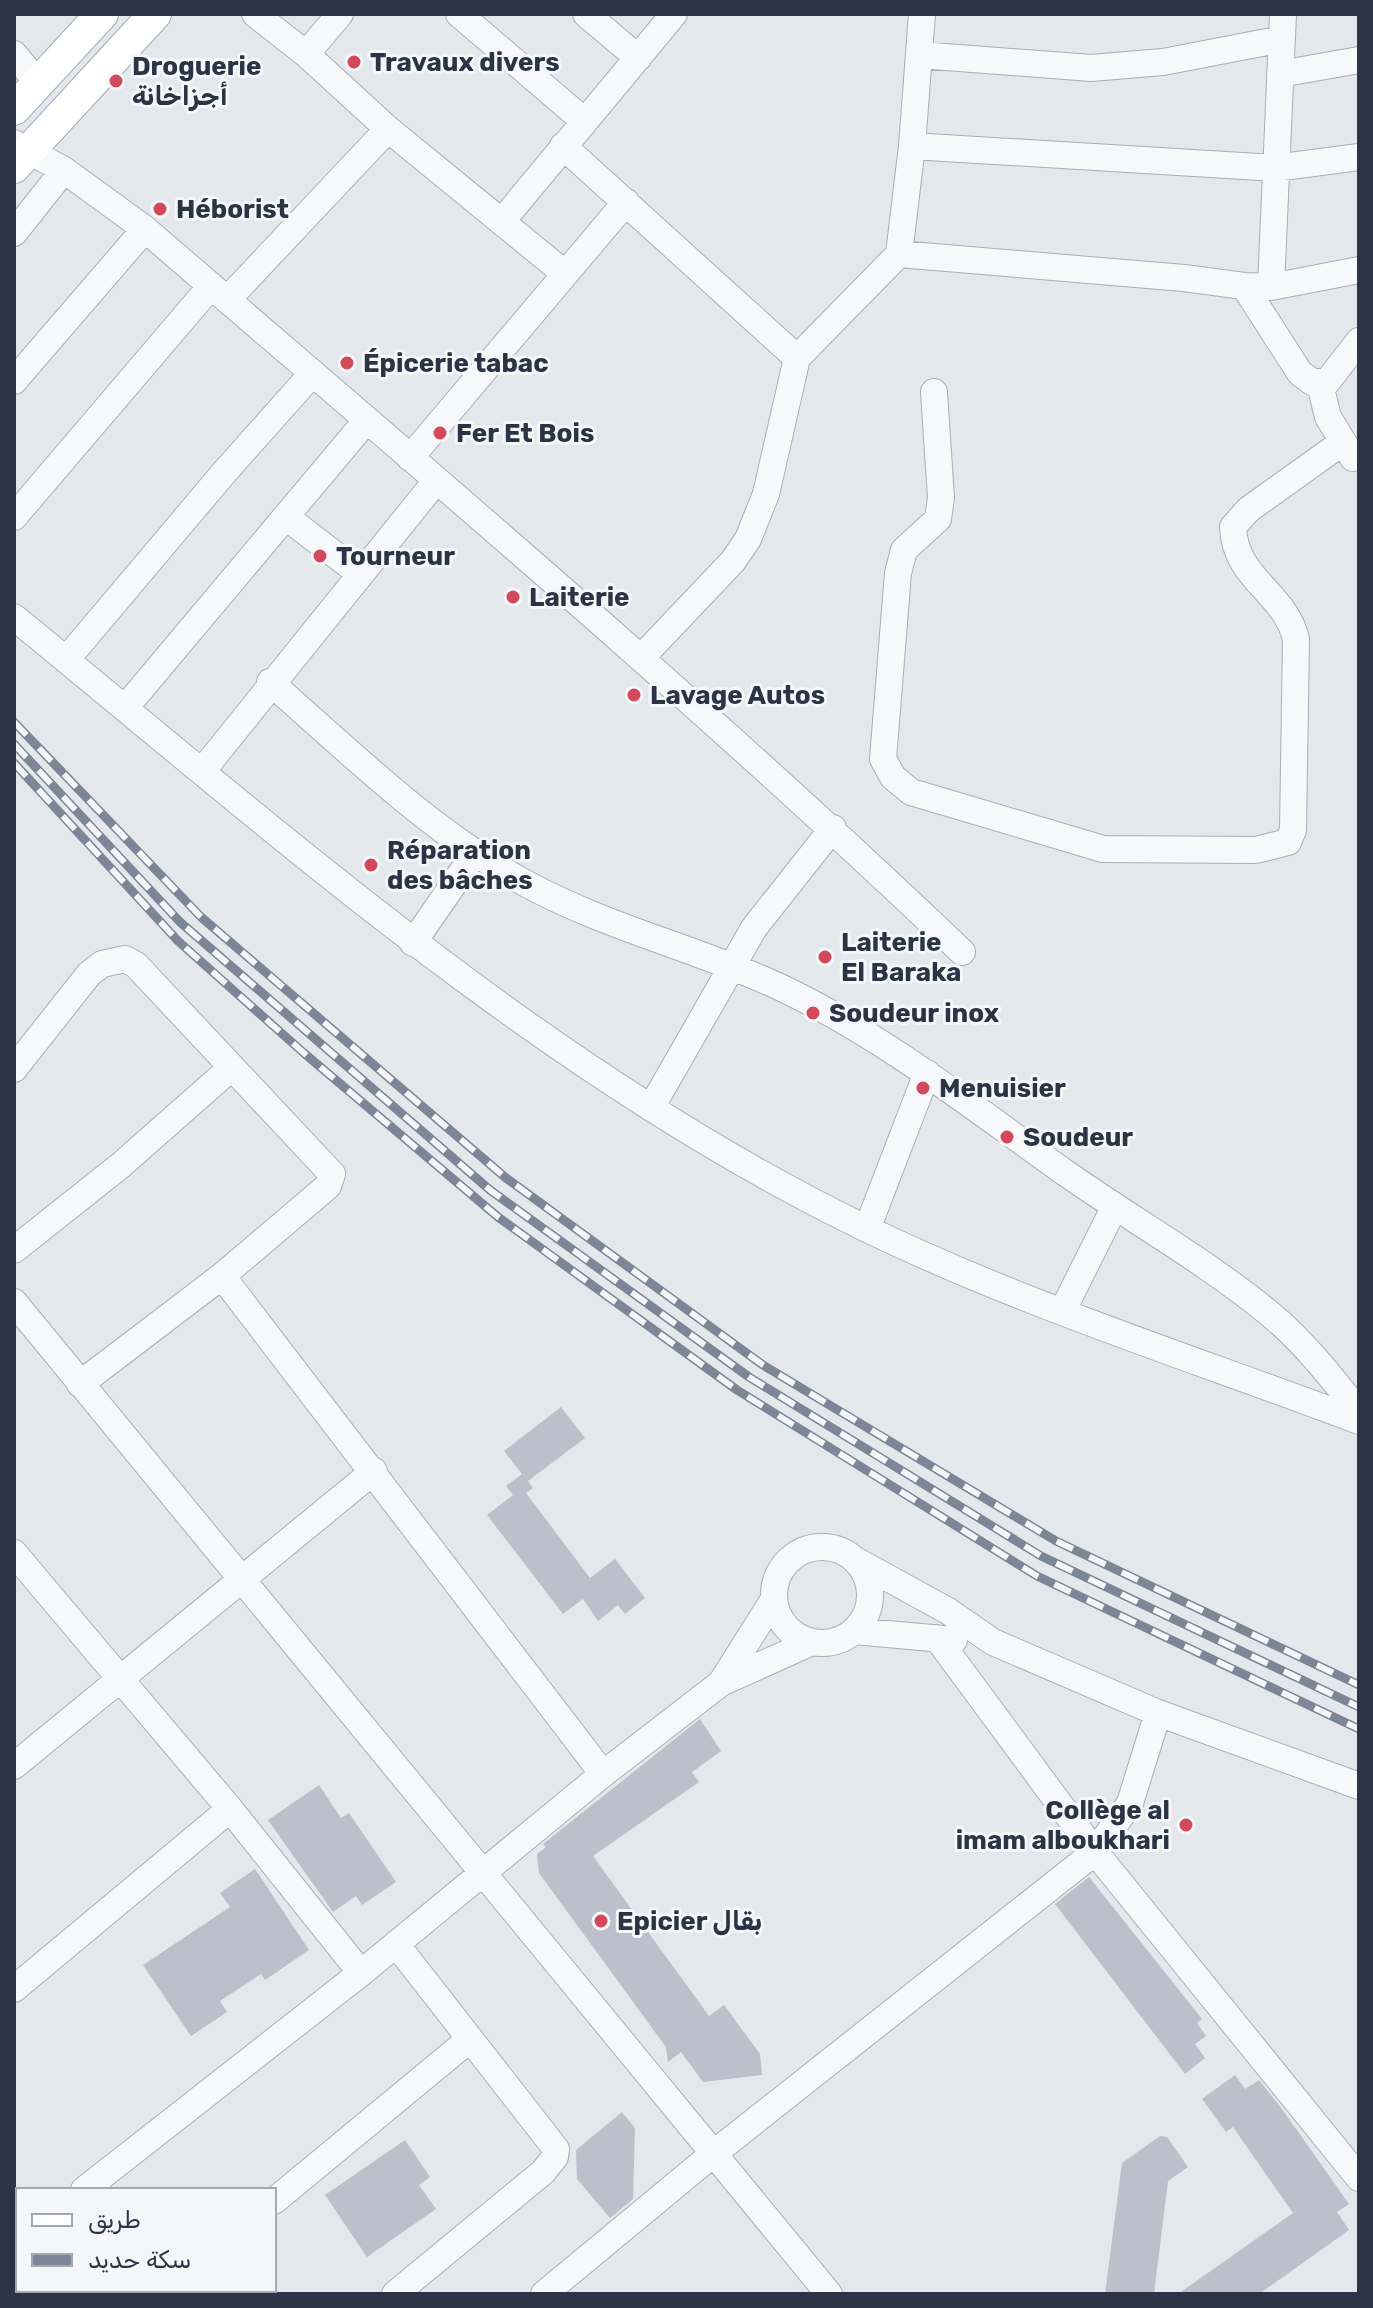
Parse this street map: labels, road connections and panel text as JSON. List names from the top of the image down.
{
  "places": [
    "Travaux divers",
    "Droguerie أجزاخانة",
    "Héborist",
    "Épicerie tabac",
    "Fer Et Bois",
    "Tourneur",
    "Laiterie",
    "Lavage Autos",
    "Réparation des bâches",
    "Laiterie El Baraka",
    "Soudeur inox",
    "Menuisier",
    "Soudeur",
    "Collège al imam alboukhari",
    "Epicier بقال"
  ],
  "legend": ["طريق", "سكة حديد"]
}
